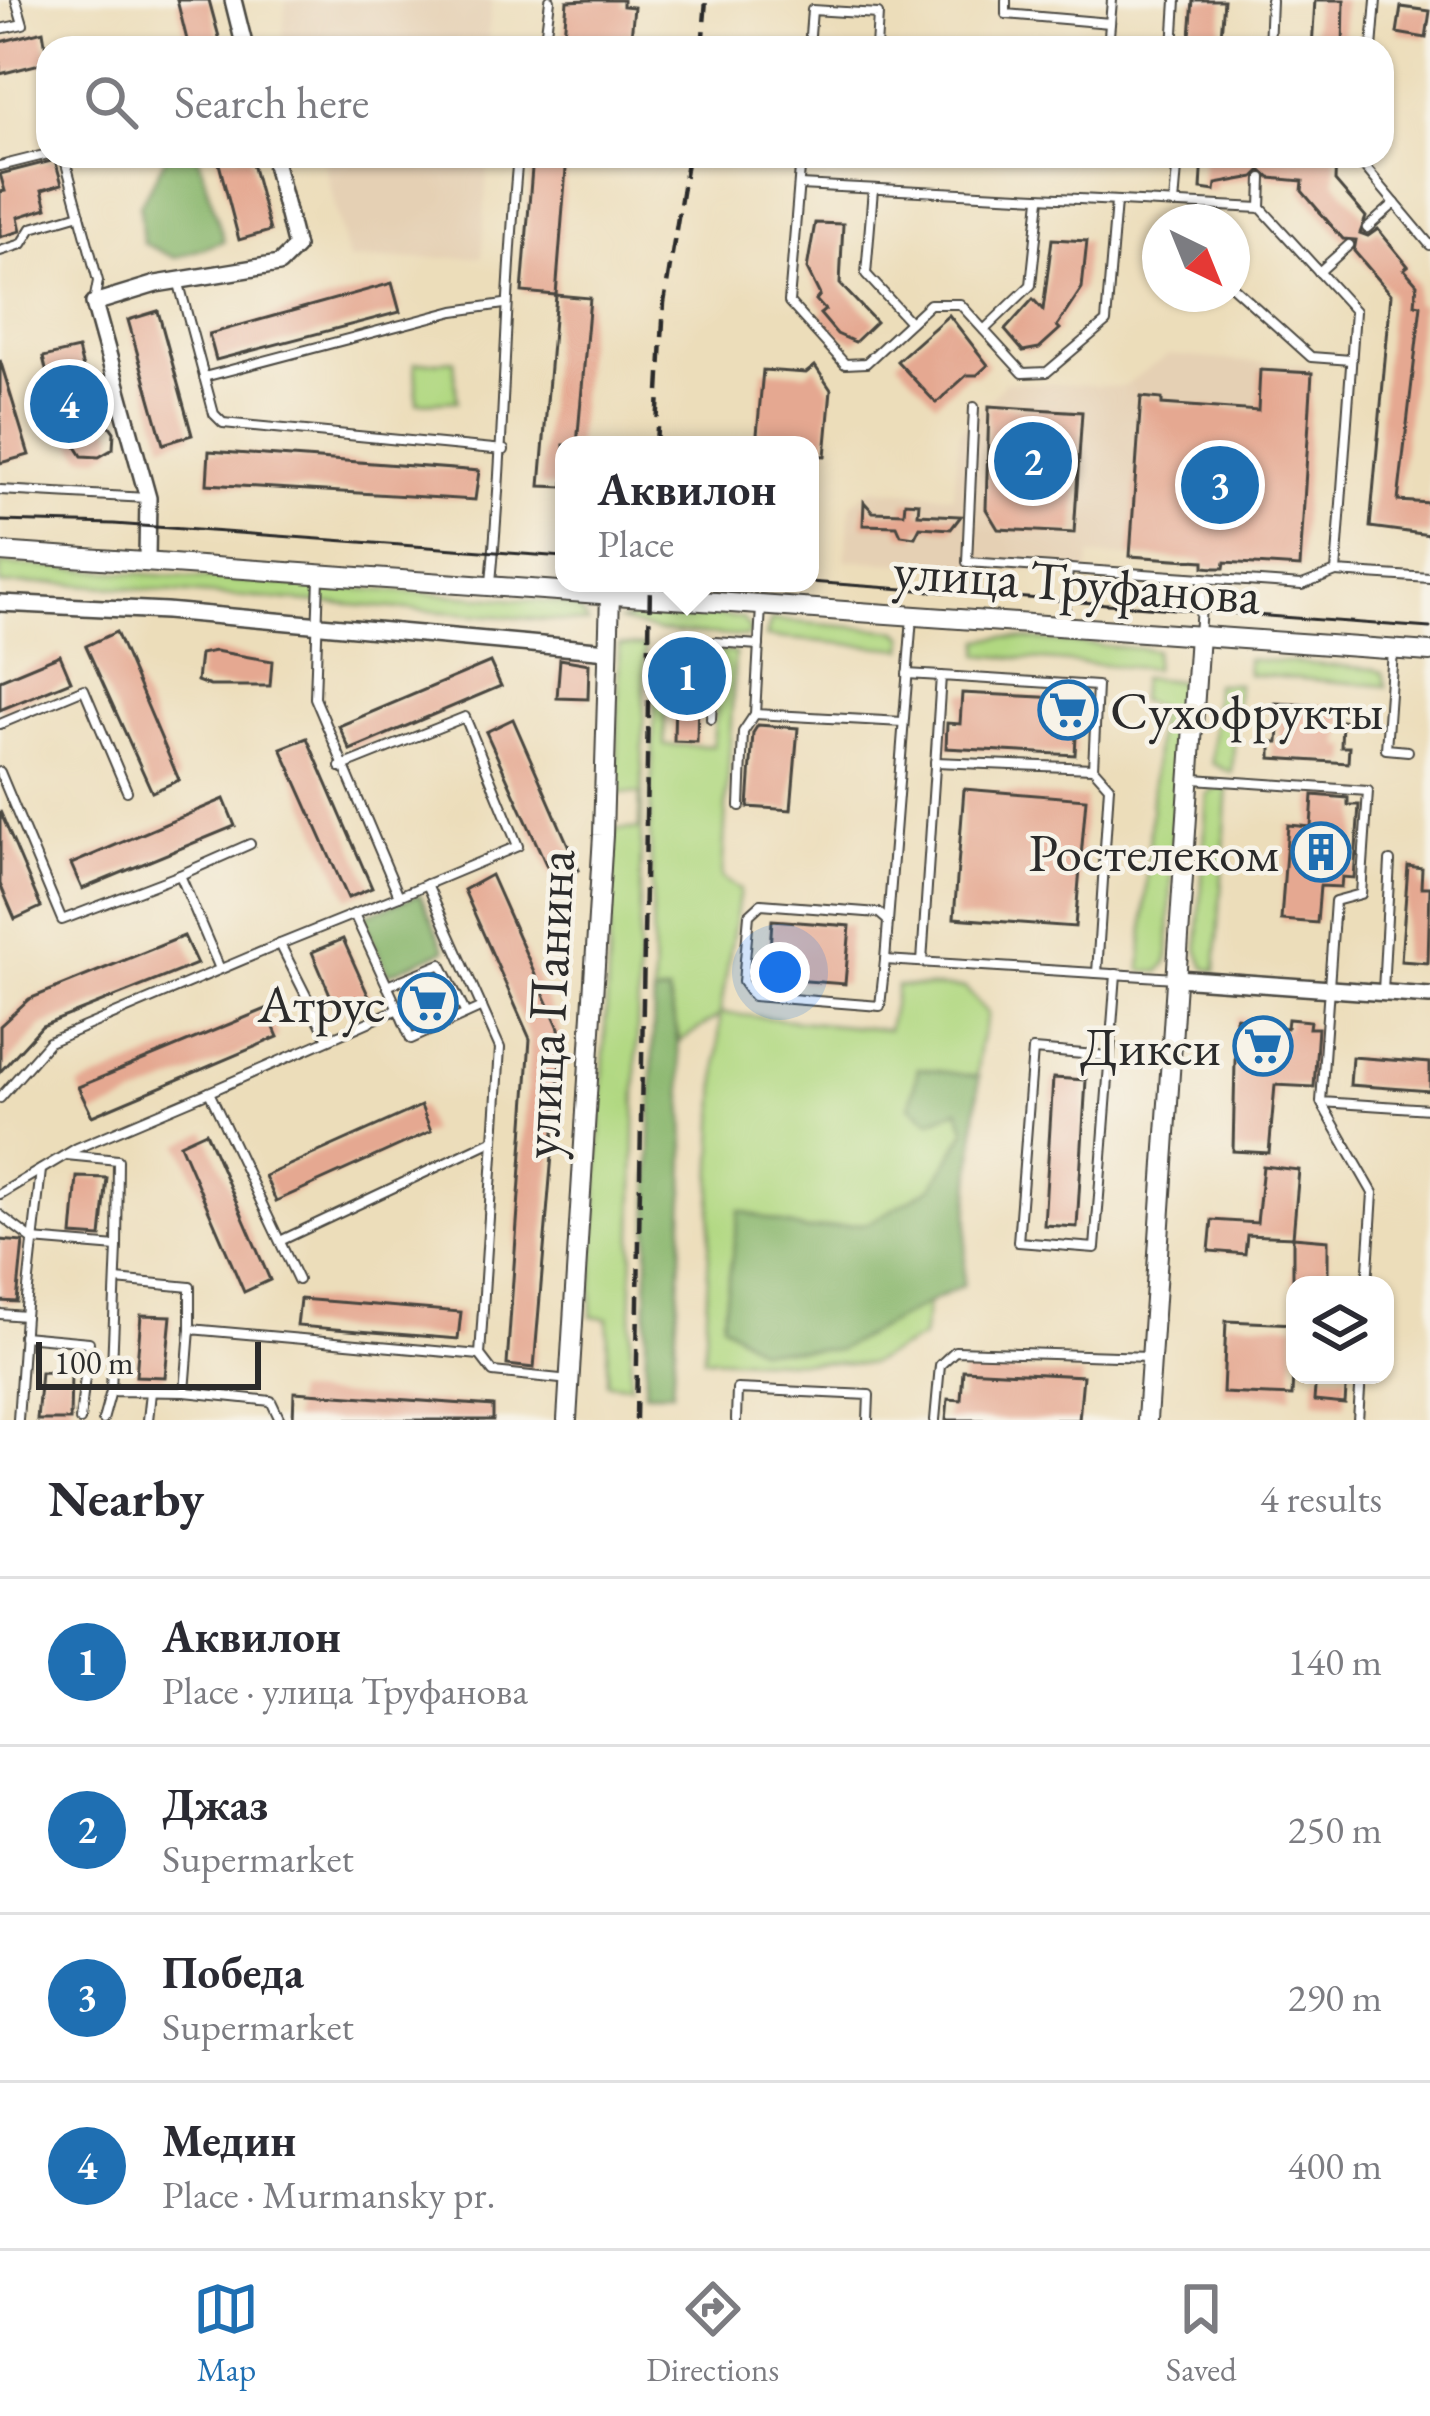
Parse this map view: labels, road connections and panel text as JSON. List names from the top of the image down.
{
  "streets": {
    "street": ["улица Труфанова", "улица Панина"]
  },
  "crossings": [
    ["улица Труфанова", "улица Панина"]
  ],
  "places": {
    "supermarket": ["Сухофрукты", "Атрус", "Дикси"],
    "building": ["Ростелеком"]
  },
  "scale_bar": "100 m",
  "north": "bottom right",
  "page": {
    "search": "Search here",
    "pins": [
      "4",
      "2",
      "3",
      "1"
    ],
    "popup": ["Аквилон", "Place"],
    "scale": "100 m",
    "heading": ["Nearby", "4 results"],
    "list": [
      {
        "mark": "1",
        "name": "Аквилон",
        "note": "Place · улица Труфанова",
        "value": "140 m"
      },
      {
        "mark": "2",
        "name": "Джаз",
        "note": "Supermarket",
        "value": "250 m"
      },
      {
        "mark": "3",
        "name": "Победа",
        "note": "Supermarket",
        "value": "290 m"
      },
      {
        "mark": "4",
        "name": "Медин",
        "note": "Place · Murmansky pr.",
        "value": "400 m"
      }
    ],
    "nav": ["Map", "Directions", "Saved"]
  }
}
